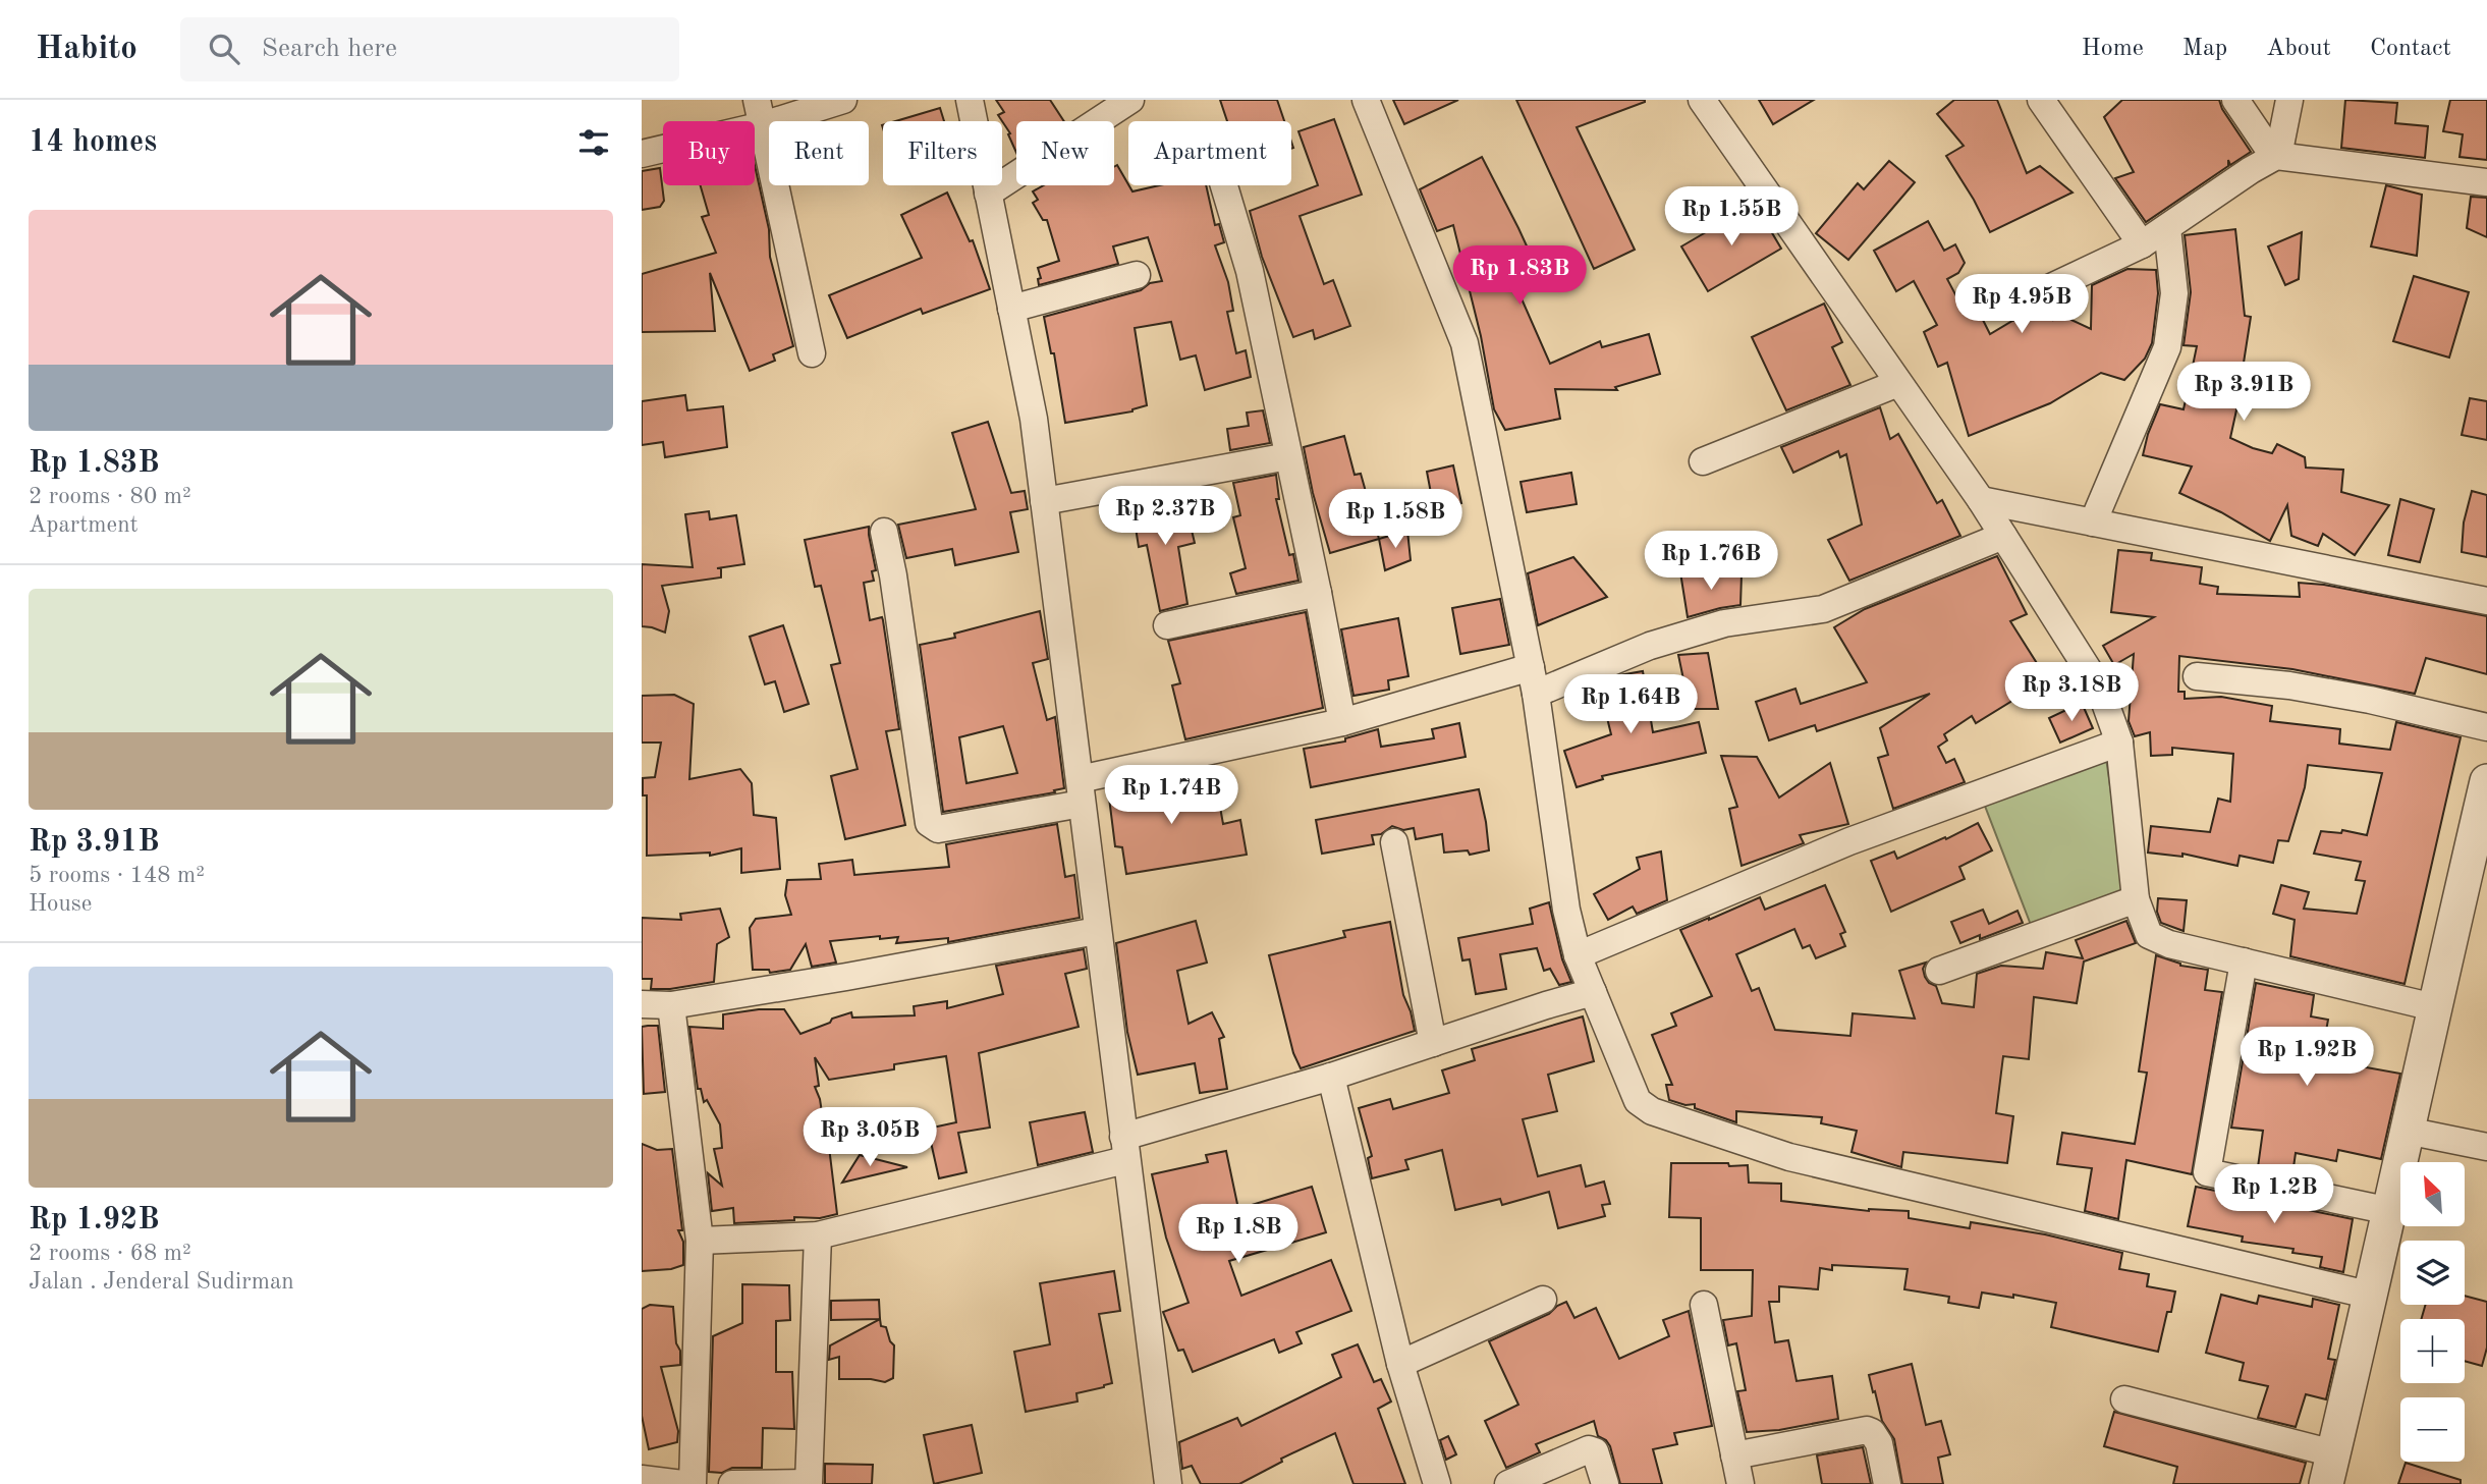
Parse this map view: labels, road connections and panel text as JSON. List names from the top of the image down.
{
  "north": "top left",
  "page": {
    "header": "Habito",
    "search": "Search here",
    "nav": [
      "Home",
      "Map",
      "About",
      "Contact"
    ],
    "heading": "14 homes",
    "chip": [
      "Buy",
      "Rent",
      "Filters",
      "New",
      "Apartment"
    ],
    "list": [
      {
        "name": "Rp 1.83B",
        "note": "2 rooms · 80 m² · Apartment"
      },
      {
        "name": "Rp 3.91B",
        "note": "5 rooms · 148 m² · House"
      },
      {
        "name": "Rp 1.92B",
        "note": "2 rooms · 68 m² · Jalan . Jenderal Sudirman"
      }
    ],
    "price": [
      "Rp 1.55B",
      "Rp 1.83B",
      "Rp 4.95B",
      "Rp 3.91B",
      "Rp 2.37B",
      "Rp 1.58B",
      "Rp 1.76B",
      "Rp 3.18B",
      "Rp 1.64B",
      "Rp 1.74B",
      "Rp 1.92B",
      "Rp 3.05B",
      "Rp 1.2B",
      "Rp 1.8B"
    ],
    "map_buttons": ["+", "−"]
  }
}
